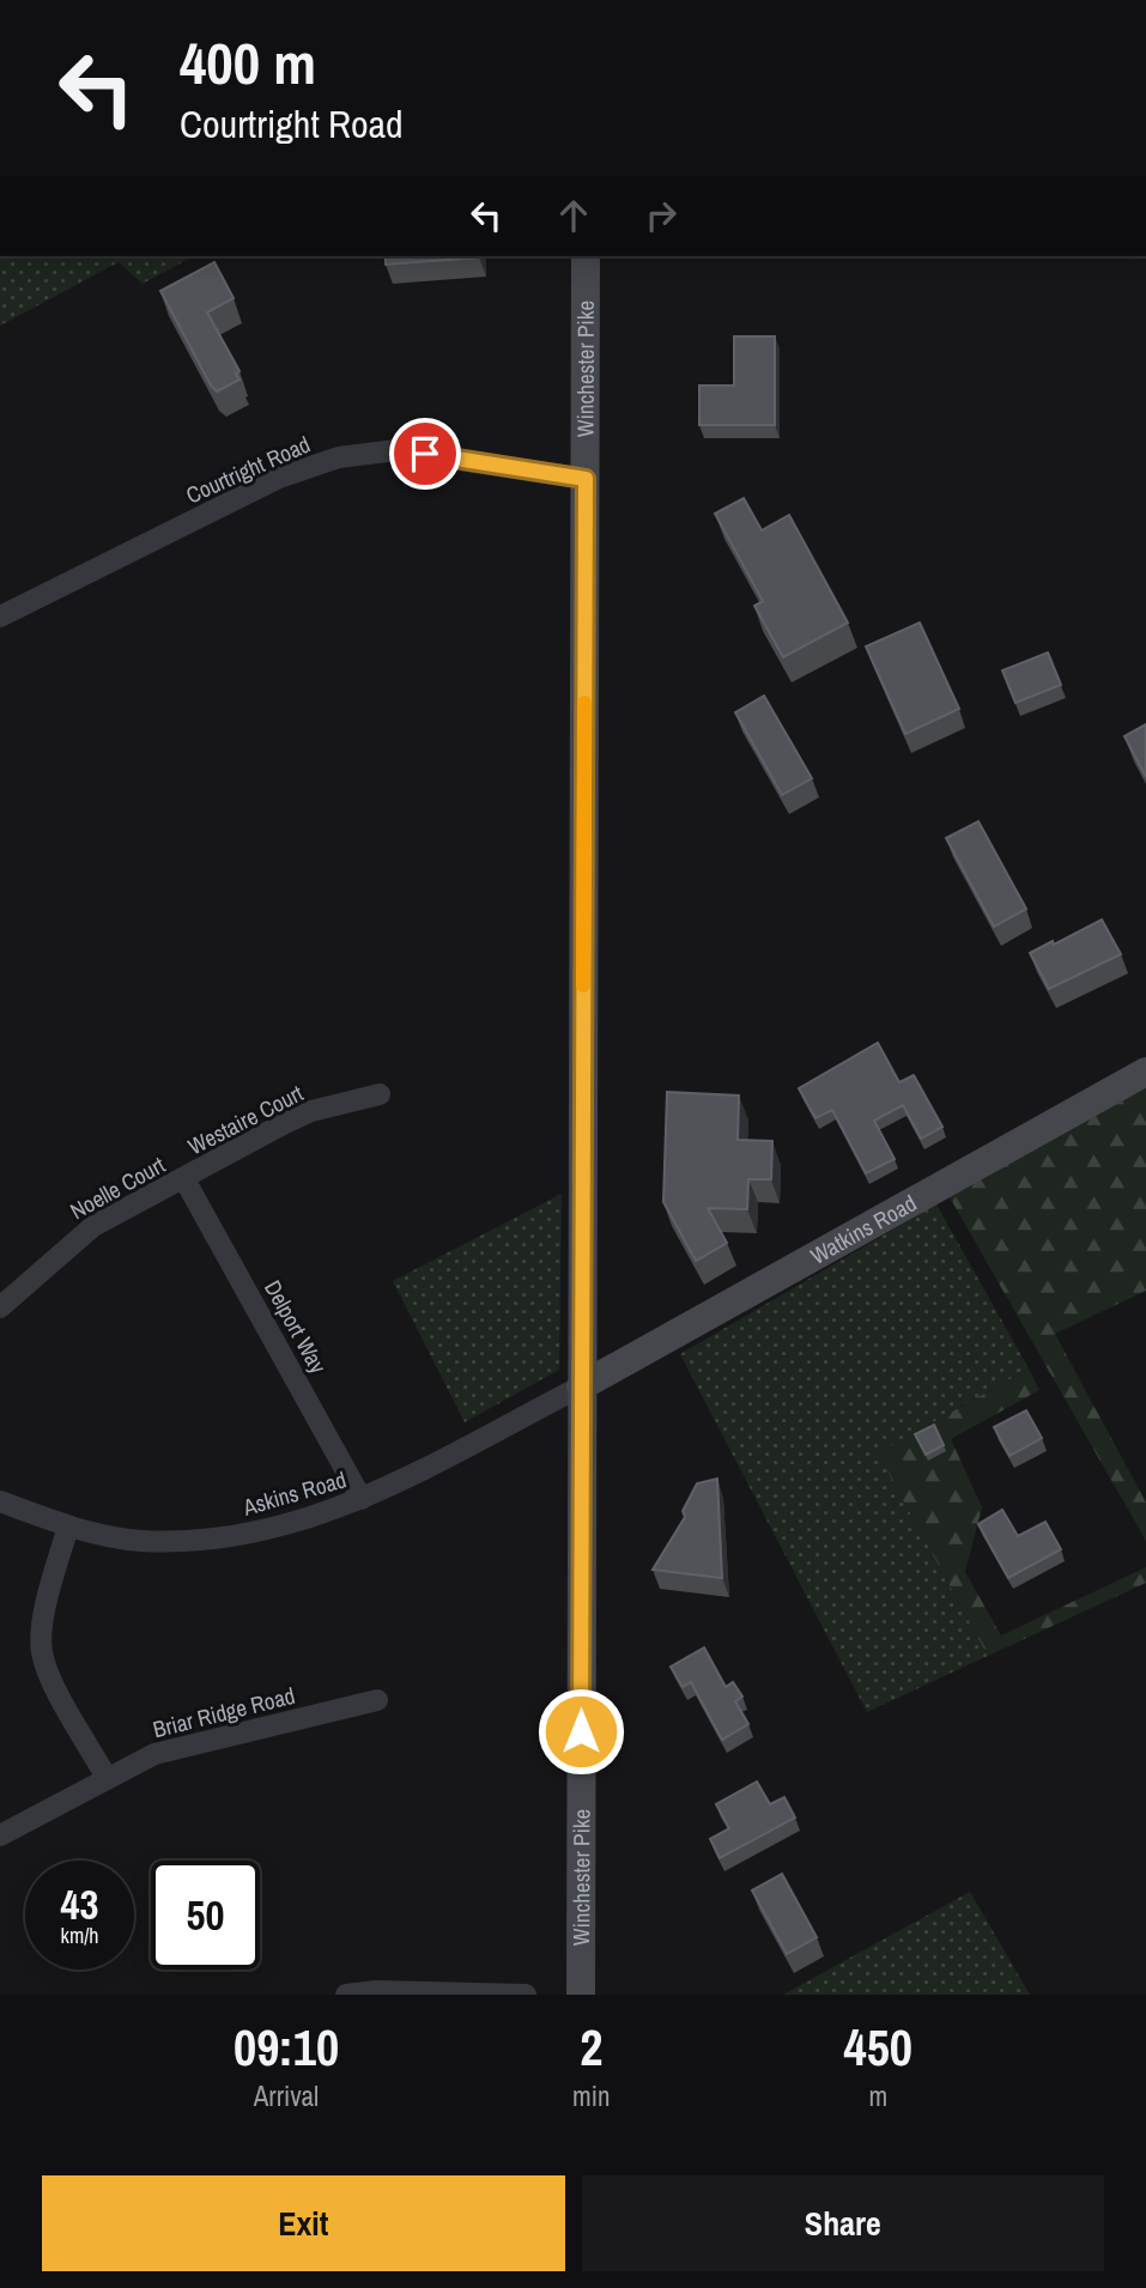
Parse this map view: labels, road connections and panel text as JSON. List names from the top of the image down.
{
  "streets": {
    "main road": ["Winchester Pike", "Watkins Road"],
    "street": [
      "Courtright Road",
      "Westaire Court",
      "Noelle Court",
      "Delport Way",
      "Askins Road",
      "Briar Ridge Road"
    ]
  },
  "crossings": [
    ["Winchester Pike", "Courtright Road"],
    ["Winchester Pike", "Watkins Road"],
    ["Winchester Pike", "Askins Road"],
    ["Westaire Court", "Noelle Court"],
    ["Westaire Court", "Delport Way"],
    ["Noelle Court", "Delport Way"],
    ["Watkins Road", "Askins Road"],
    ["Delport Way", "Askins Road"]
  ],
  "page": {
    "turn": ["400 m", "Courtright Road"],
    "speed": "43 km/h",
    "limit": "50",
    "eta": [
      "09:10",
      "Arrival",
      "2",
      "min",
      "450",
      "m"
    ],
    "buttons": ["Exit", "Share"]
  }
}
